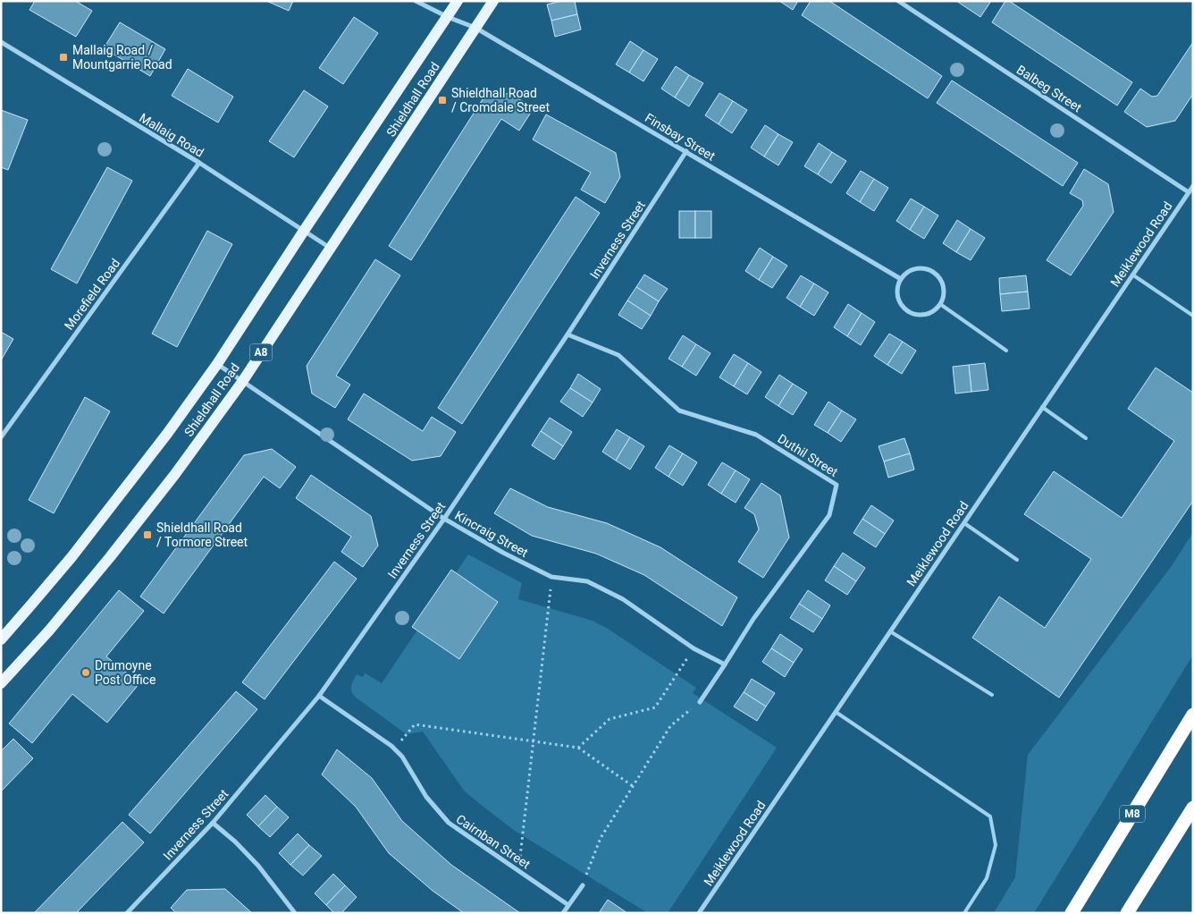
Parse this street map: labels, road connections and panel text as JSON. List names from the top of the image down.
{
  "streets": {
    "highway": ["M8"],
    "main road": ["Shieldhall Road", "A8"],
    "street": [
      "Balbeg Street",
      "Mallaig Road",
      "Finsbay Street",
      "Inverness Street",
      "Meiklewood Road",
      "Morefield Road",
      "Duthil Street",
      "Kincraig Street",
      "Cairnban Street"
    ]
  },
  "crossings": [
    ["Balbeg Street", "Meiklewood Road"],
    ["Shieldhall Road", "Mallaig Road"],
    ["Shieldhall Road", "Finsbay Street"],
    ["Shieldhall Road", "Kincraig Street"],
    ["Mallaig Road", "Morefield Road"],
    ["Finsbay Street", "Inverness Street"],
    ["Inverness Street", "Duthil Street"],
    ["Inverness Street", "Kincraig Street"],
    ["Inverness Street", "Cairnban Street"],
    ["Duthil Street", "Kincraig Street"]
  ],
  "places": {
    "transit": ["Mallaig Road / Mountgarrie Road", "Shieldhall Road / Cromdale Street", "Shieldhall Road / Tormore Street"],
    "other": ["Drumoyne Post Office"]
  }
}
